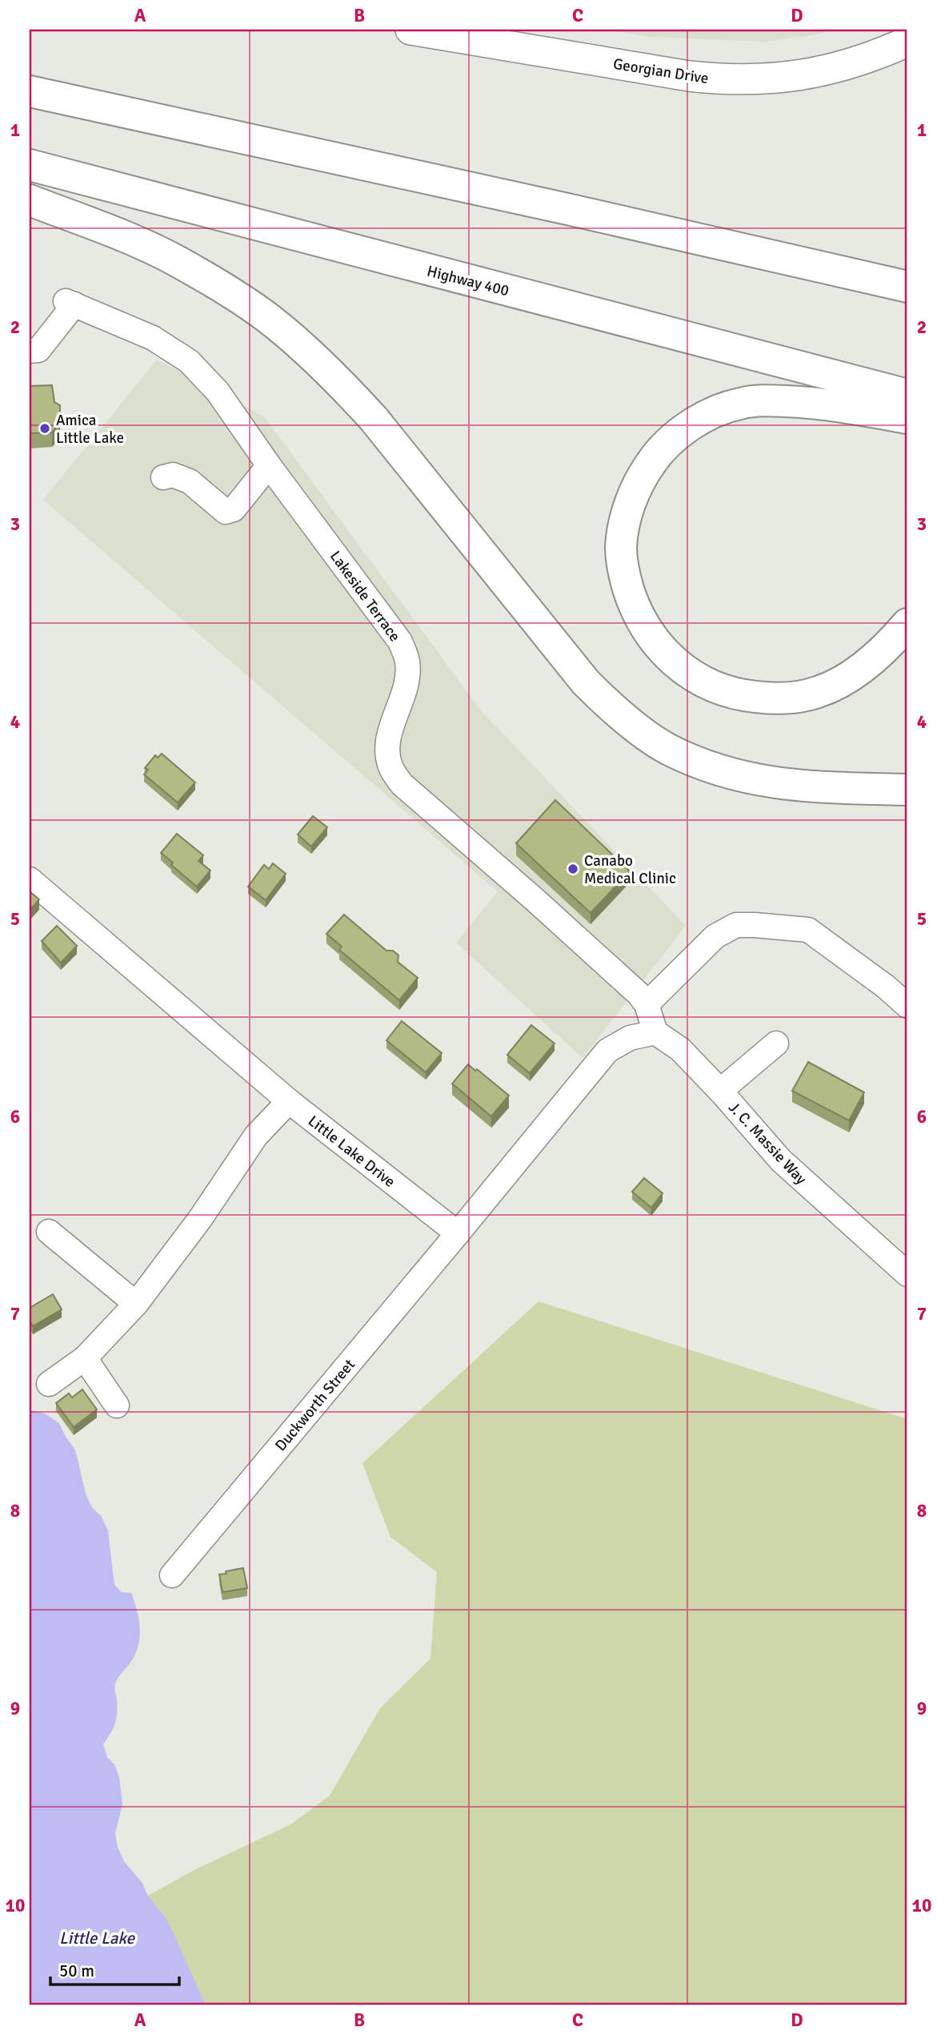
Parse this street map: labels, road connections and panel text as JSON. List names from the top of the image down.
{
  "streets": {
    "highway": ["Highway 400"],
    "main road": ["Georgian Drive"],
    "street": [
      "Lakeside Terrace",
      "J. C. Massie Way",
      "Little Lake Drive",
      "Duckworth Street"
    ]
  },
  "crossings": [
    ["Lakeside Terrace", "J. C. Massie Way"],
    ["Little Lake Drive", "Duckworth Street"]
  ],
  "water": ["Little Lake"],
  "places": ["Amica Little Lake", "Canabo Medical Clinic"],
  "scale_bar": "50 m",
  "grid": {
    "columns": [
      "A",
      "B",
      "C",
      "D"
    ],
    "rows": [
      "1",
      "2",
      "3",
      "4",
      "5",
      "6",
      "7",
      "8",
      "9",
      "10"
    ]
  }
}
